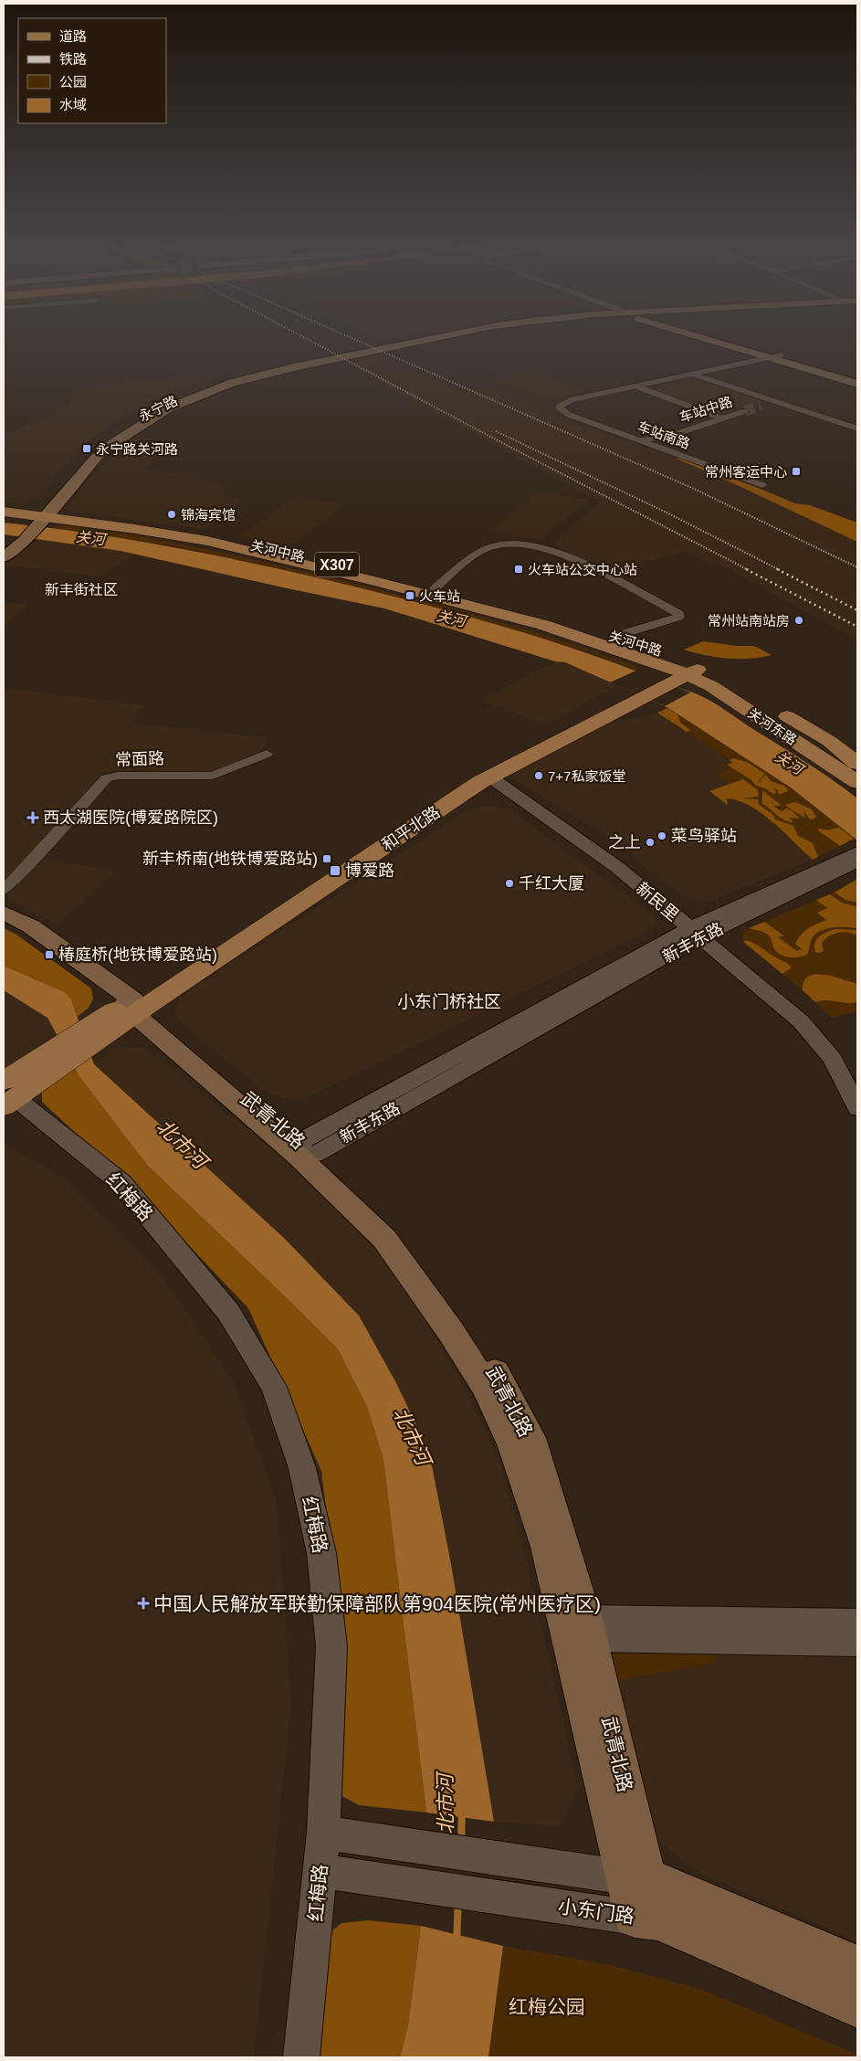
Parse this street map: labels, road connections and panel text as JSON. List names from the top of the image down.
{
  "streets": {
    "main road": [
      "永宁路",
      "关河中路",
      "X307",
      "关河东路",
      "和平北路",
      "武青北路",
      "小东门路"
    ],
    "street": [
      "车站中路",
      "车站南路",
      "常面路",
      "新民里",
      "新丰东路",
      "红梅路"
    ]
  },
  "crossings": [
    ["永宁路", "关河中路"],
    ["车站中路", "车站南路"],
    ["关河中路", "关河东路"],
    ["和平北路", "新民里"],
    ["和平北路", "武青北路"],
    ["和平北路", "红梅路"],
    ["新民里", "新丰东路"],
    ["新丰东路", "武青北路"],
    ["武青北路", "小东门路"],
    ["红梅路", "小东门路"]
  ],
  "districts": ["新丰街社区", "小东门桥社区"],
  "water": ["关河", "北市河"],
  "parks": ["红梅公园"],
  "places": {
    "transit": [
      "永宁路关河路",
      "常州客运中心",
      "火车站公交中心站",
      "火车站",
      "新丰桥南(地铁博爱路站)",
      "博爱路",
      "椿庭桥(地铁博爱路站)"
    ],
    "other": [
      "锦海宾馆",
      "常州站南站房",
      "7+7私家饭堂",
      "菜鸟驿站",
      "之上",
      "千红大厦"
    ],
    "health": ["西太湖医院(博爱路院区)", "中国人民解放军联勤保障部队第904医院(常州医疗区)"]
  },
  "legend": [
    "道路",
    "铁路",
    "公园",
    "水域"
  ]
}
